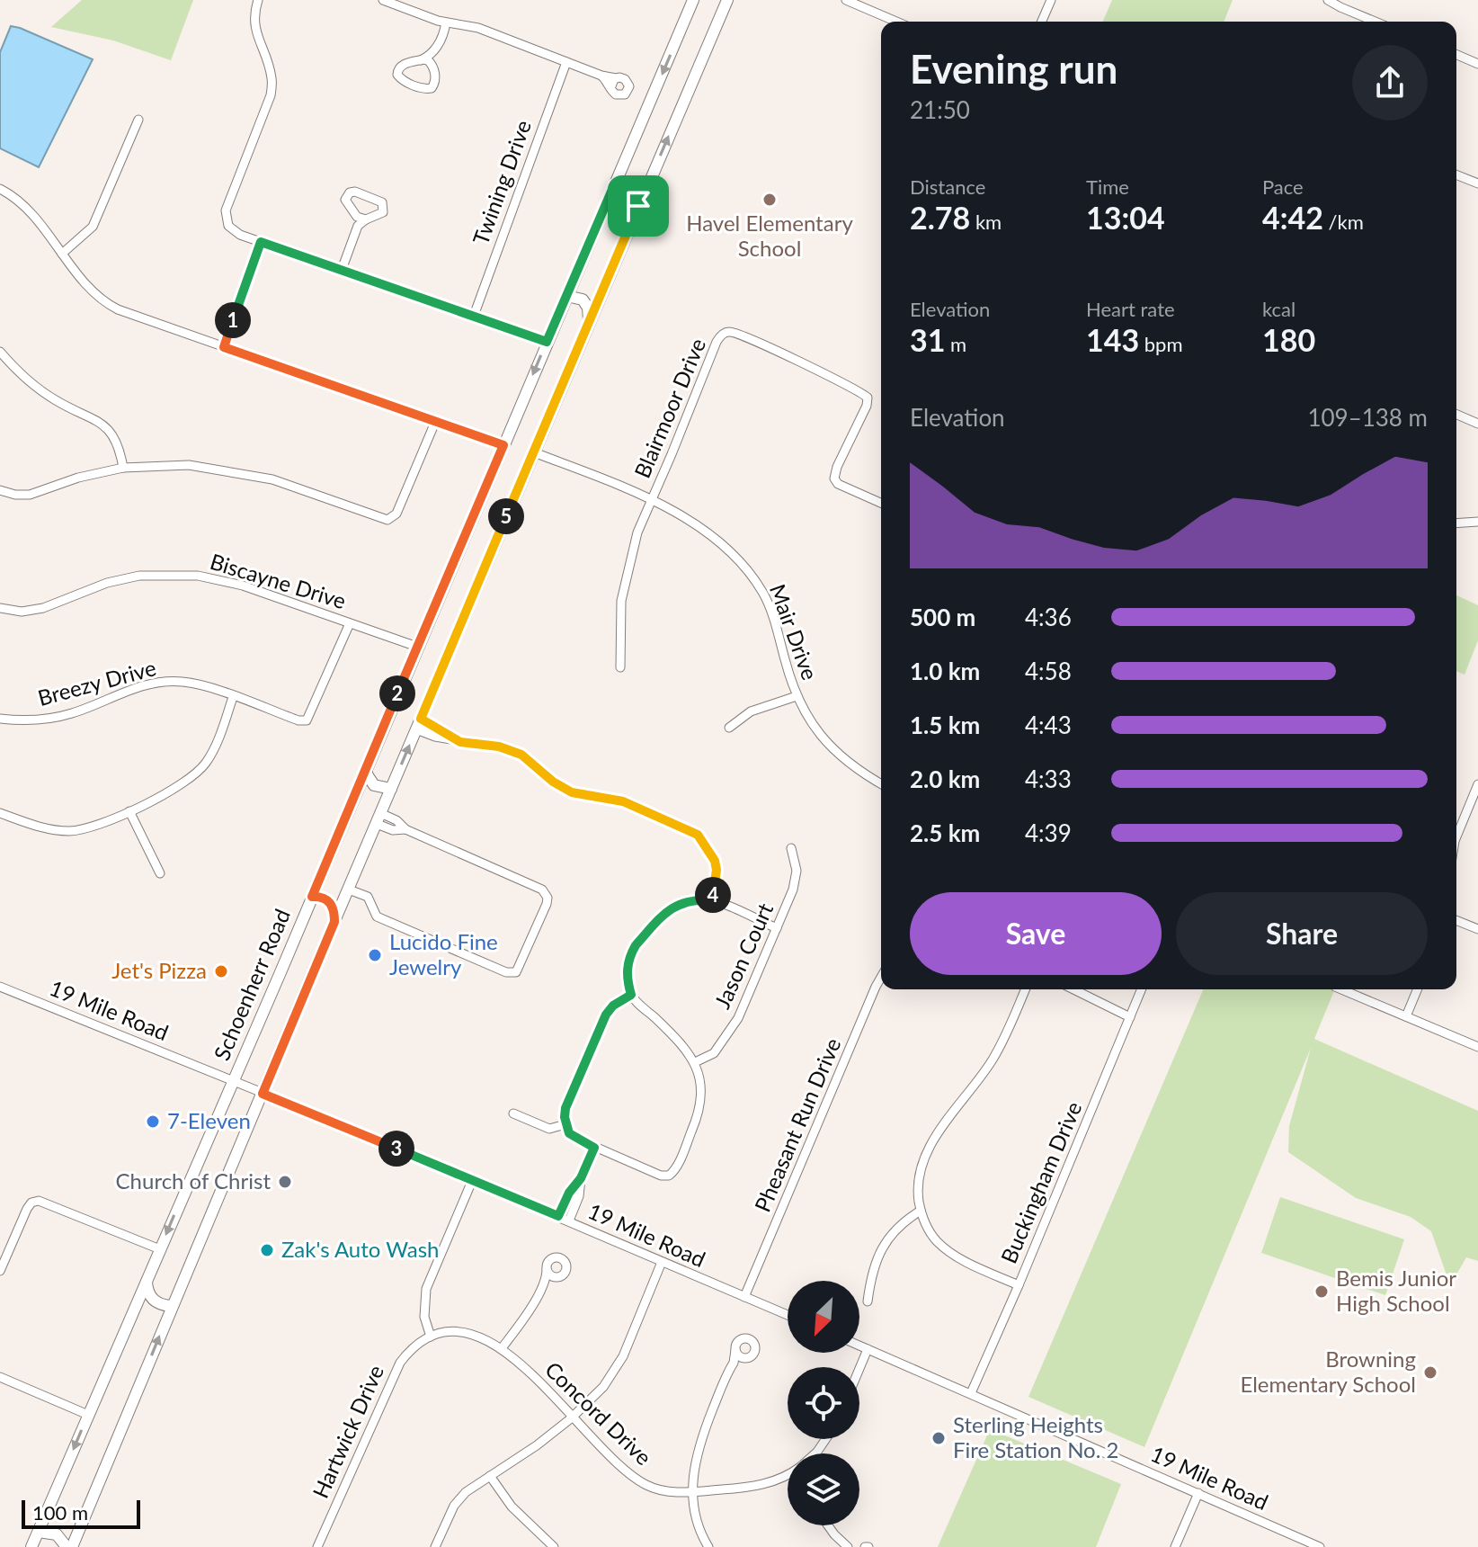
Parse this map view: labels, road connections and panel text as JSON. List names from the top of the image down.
{
  "streets": {
    "main road": ["Schoenherr Road"],
    "street": [
      "Twining Drive",
      "Blairmoor Drive",
      "Biscayne Drive",
      "Mair Drive",
      "Breezy Drive",
      "Jason Court",
      "19 Mile Road",
      "Pheasant Run Drive",
      "Buckingham Drive",
      "Concord Drive",
      "Hartwick Drive"
    ]
  },
  "crossings": [
    ["Blairmoor Drive", "Mair Drive"],
    ["Biscayne Drive", "Breezy Drive"],
    ["Biscayne Drive", "Schoenherr Road"],
    ["Schoenherr Road", "19 Mile Road"],
    ["19 Mile Road", "Pheasant Run Drive"],
    ["19 Mile Road", "Buckingham Drive"],
    ["Concord Drive", "Hartwick Drive"]
  ],
  "places": [
    "Havel Elementary School",
    "Lucido Fine Jewelry",
    "Jet's Pizza",
    "7-Eleven",
    "Church of Christ",
    "Zak's Auto Wash",
    "Bemis Junior High School",
    "Browning Elementary School",
    "Sterling Heights Fire Station No. 2"
  ],
  "scale_bar": "100 m",
  "north": "bottom left",
  "page": {
    "heading": ["Evening run", "21:50"],
    "stats": [
      ["Distance", "2.78 km"],
      ["Time", "13:04"],
      ["Pace", "4:42 /km"],
      ["Elevation", "31 m"],
      ["Heart rate", "143 bpm"],
      ["kcal", "180"]
    ],
    "pins": [
      "1",
      "5",
      "2",
      "4",
      "3"
    ],
    "chart": ["Elevation", "109–138 m"],
    "list": [
      {
        "name": "500 m",
        "note": "4:36"
      },
      {
        "name": "1.0 km",
        "note": "4:58"
      },
      {
        "name": "1.5 km",
        "note": "4:43"
      },
      {
        "name": "2.0 km",
        "note": "4:33"
      },
      {
        "name": "2.5 km",
        "note": "4:39"
      }
    ],
    "buttons": ["Save", "Share"],
    "scale": "100 m"
  }
}
